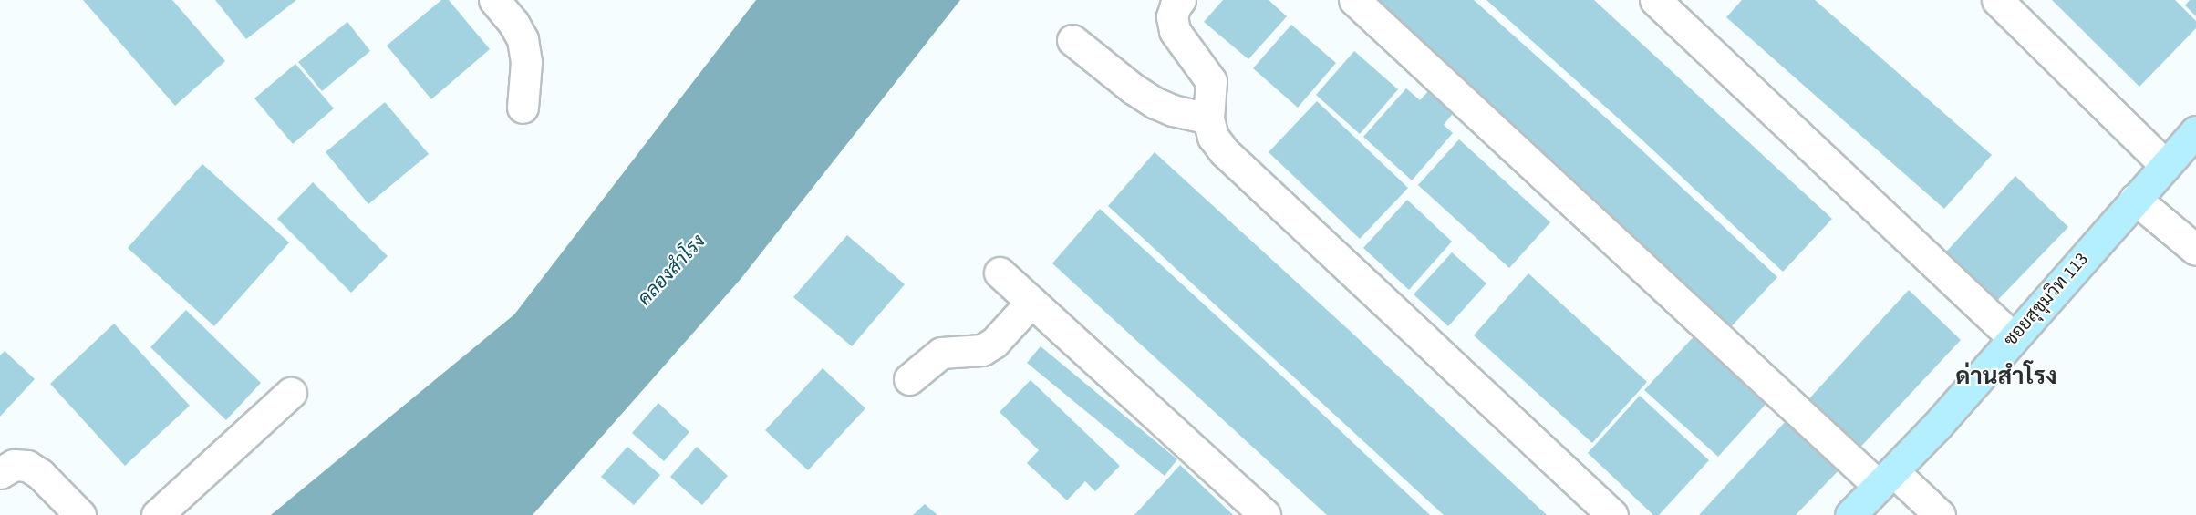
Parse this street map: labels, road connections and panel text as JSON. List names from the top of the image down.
{
  "streets": {
    "main road": ["ซอยสุขุมวิท 113"]
  },
  "districts": ["ด่านสำโรง"],
  "water": ["คลองสำโรง"]
}
